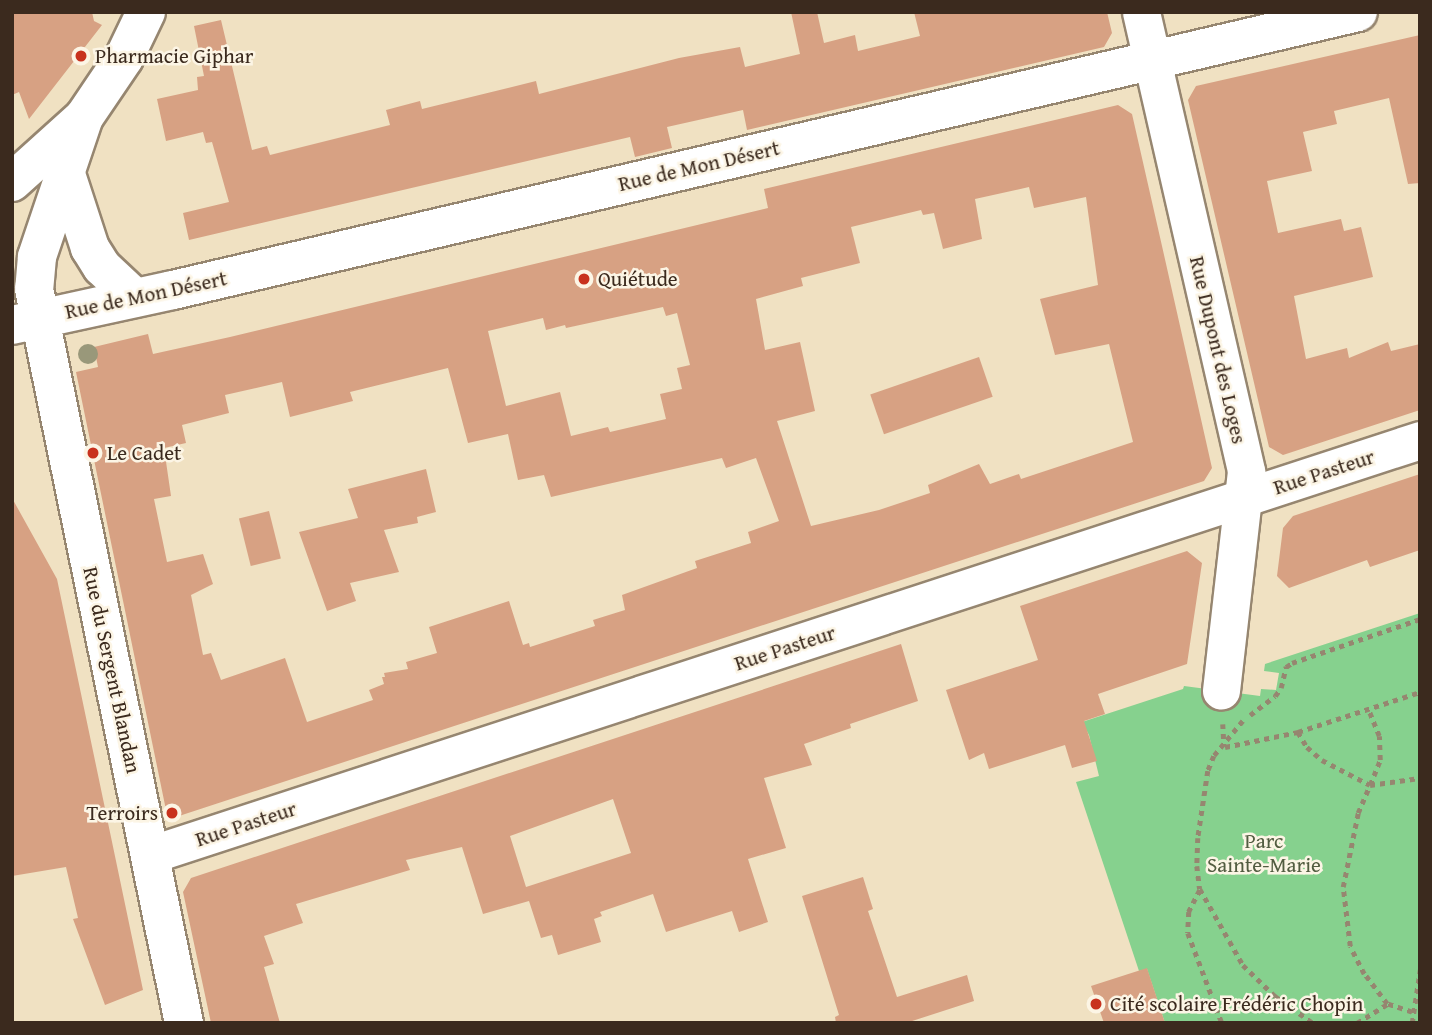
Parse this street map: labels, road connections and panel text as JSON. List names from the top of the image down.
{
  "streets": {
    "main road": ["Rue de Mon Désert", "Rue du Sergent Blandan"],
    "street": ["Rue Dupont des Loges", "Rue Pasteur"]
  },
  "crossings": [
    ["Rue de Mon Désert", "Rue Dupont des Loges"],
    ["Rue de Mon Désert", "Rue du Sergent Blandan"],
    ["Rue Dupont des Loges", "Rue Pasteur"],
    ["Rue Pasteur", "Rue du Sergent Blandan"]
  ],
  "parks": ["Parc Sainte-Marie"],
  "places": [
    "Pharmacie Giphar",
    "Quiétude",
    "Le Cadet",
    "Terroirs",
    "Cité scolaire Frédéric Chopin"
  ]
}
